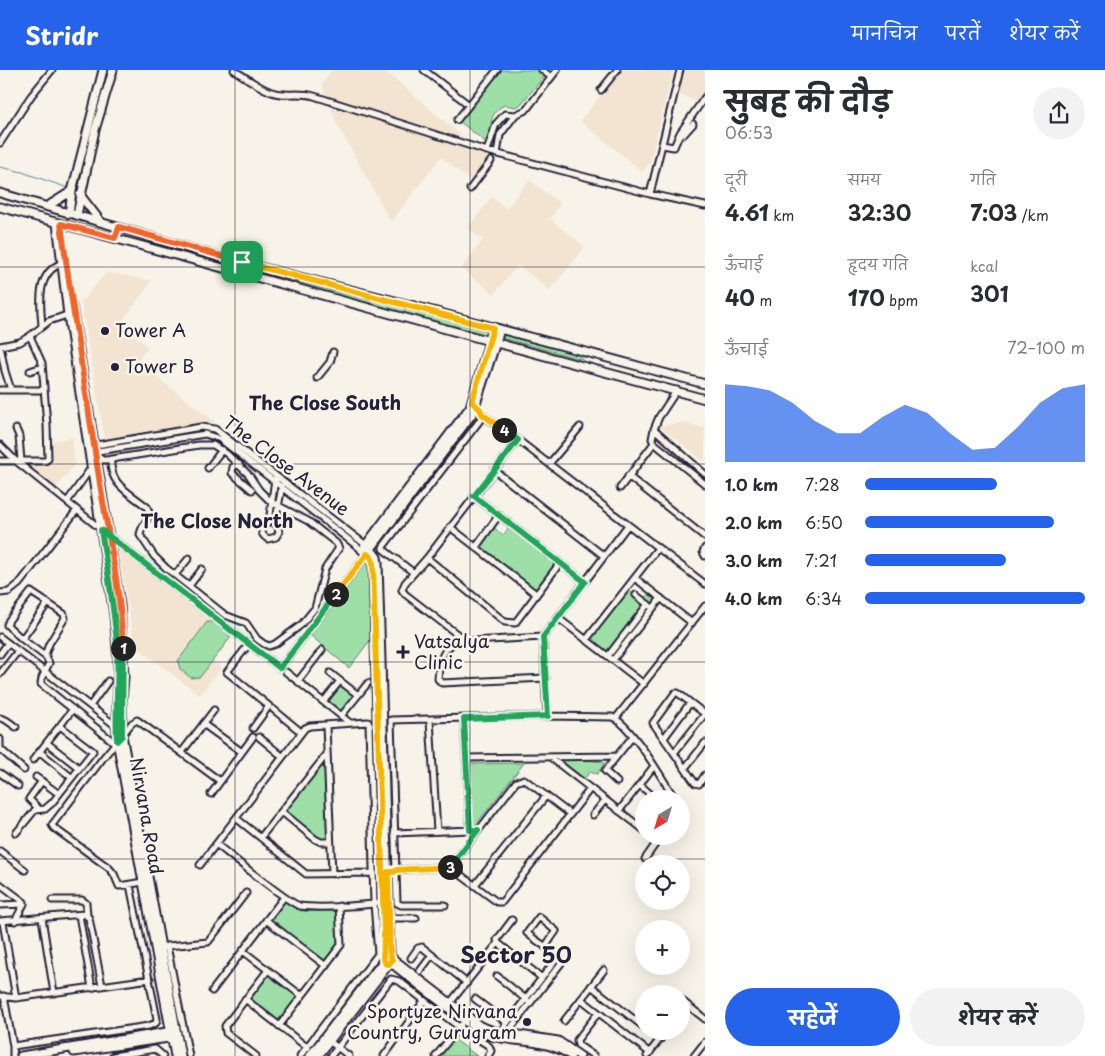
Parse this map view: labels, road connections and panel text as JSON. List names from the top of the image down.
{
  "streets": {
    "main road": ["Nirvana Road"],
    "street": ["The Close Avenue"]
  },
  "crossings": [
    ["The Close Avenue", "Nirvana Road"]
  ],
  "districts": ["The Close South", "The Close North", "Sector 50"],
  "places": {
    "other": ["Tower A", "Tower B", "Sportyze Nirvana Country, Gurugram"],
    "health": ["Vatsalya Clinic"]
  },
  "north": "bottom left",
  "page": {
    "header": "Stridr",
    "nav": ["मानचित्र", "परतें", "शेयर करें"],
    "heading": ["सुबह की दौड़", "06:53"],
    "stats": [
      ["दूरी", "4.61 km"],
      ["समय", "32:30"],
      ["गति", "7:03 /km"],
      ["ऊँचाई", "40 m"],
      ["हृदय गति", "170 bpm"],
      ["kcal", "301"]
    ],
    "chart": ["ऊँचाई", "72–100 m"],
    "pins": [
      "4",
      "2",
      "1",
      "3"
    ],
    "list": [
      {
        "name": "1.0 km",
        "note": "7:28"
      },
      {
        "name": "2.0 km",
        "note": "6:50"
      },
      {
        "name": "3.0 km",
        "note": "7:21"
      },
      {
        "name": "4.0 km",
        "note": "6:34"
      }
    ],
    "map_buttons": ["+", "−"],
    "buttons": ["सहेजें", "शेयर करें"]
  }
}
